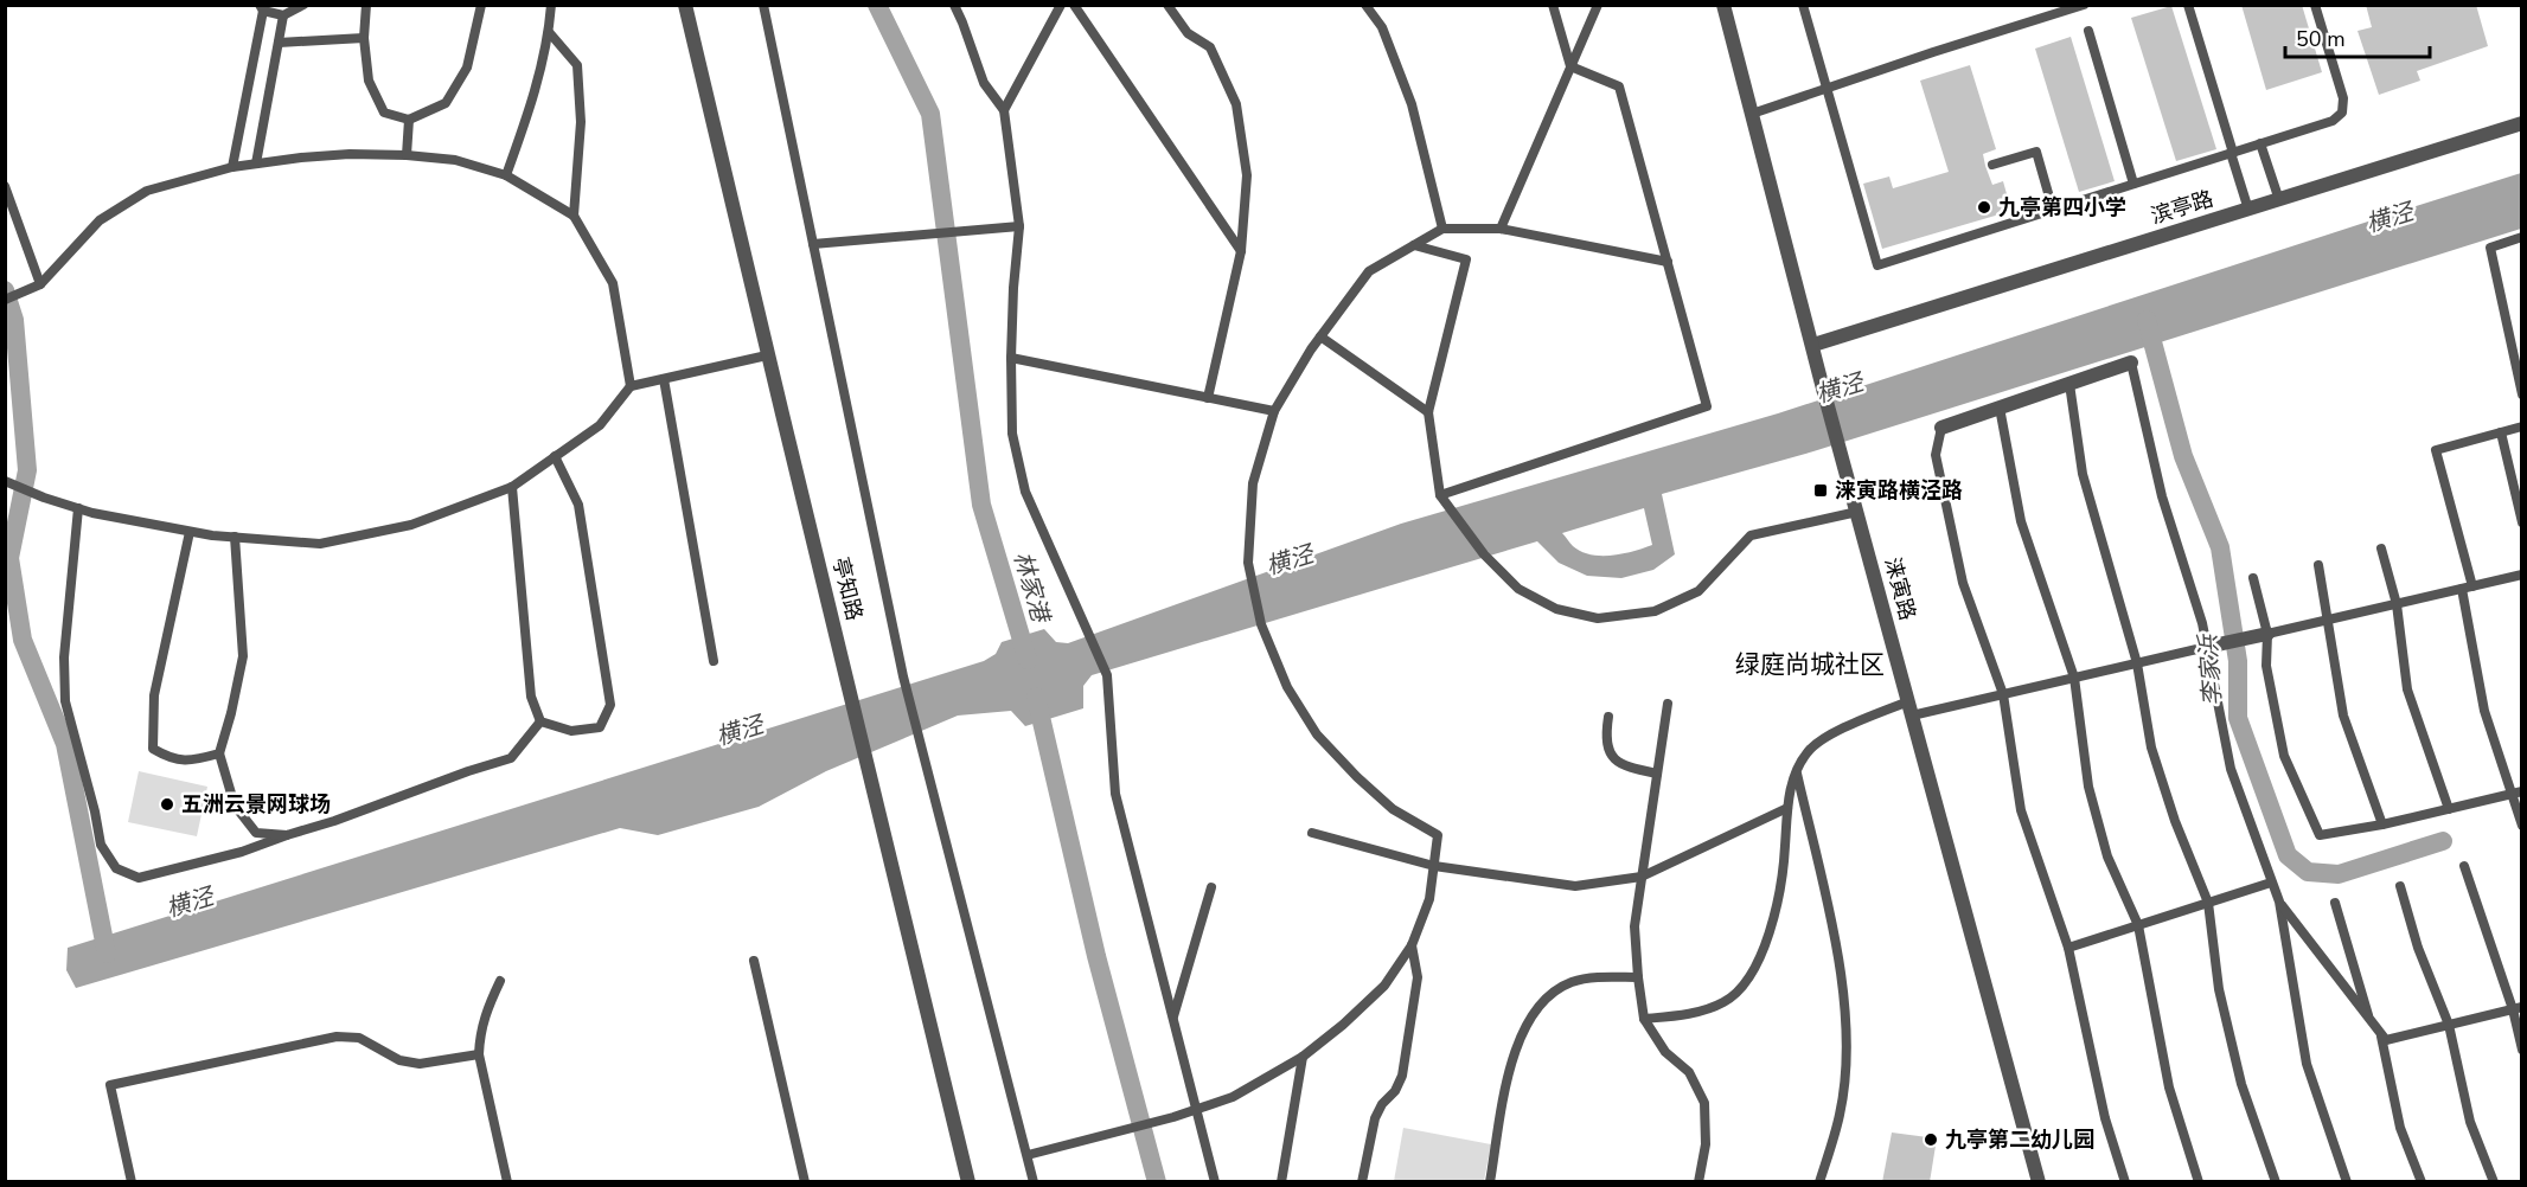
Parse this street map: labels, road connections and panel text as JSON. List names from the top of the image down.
{
  "streets": {
    "street": ["滨亭路", "亭知路", "涞寅路"]
  },
  "crossings": [
    ["滨亭路", "涞寅路"]
  ],
  "districts": ["绿庭尚城社区"],
  "water": ["横泾", "林家港", "李家浜"],
  "places": {
    "other": ["九亭第四小学", "五洲云景网球场", "九亭第二幼儿园"],
    "transit": ["涞寅路横泾路"]
  },
  "scale_bar": "50 m"
}
